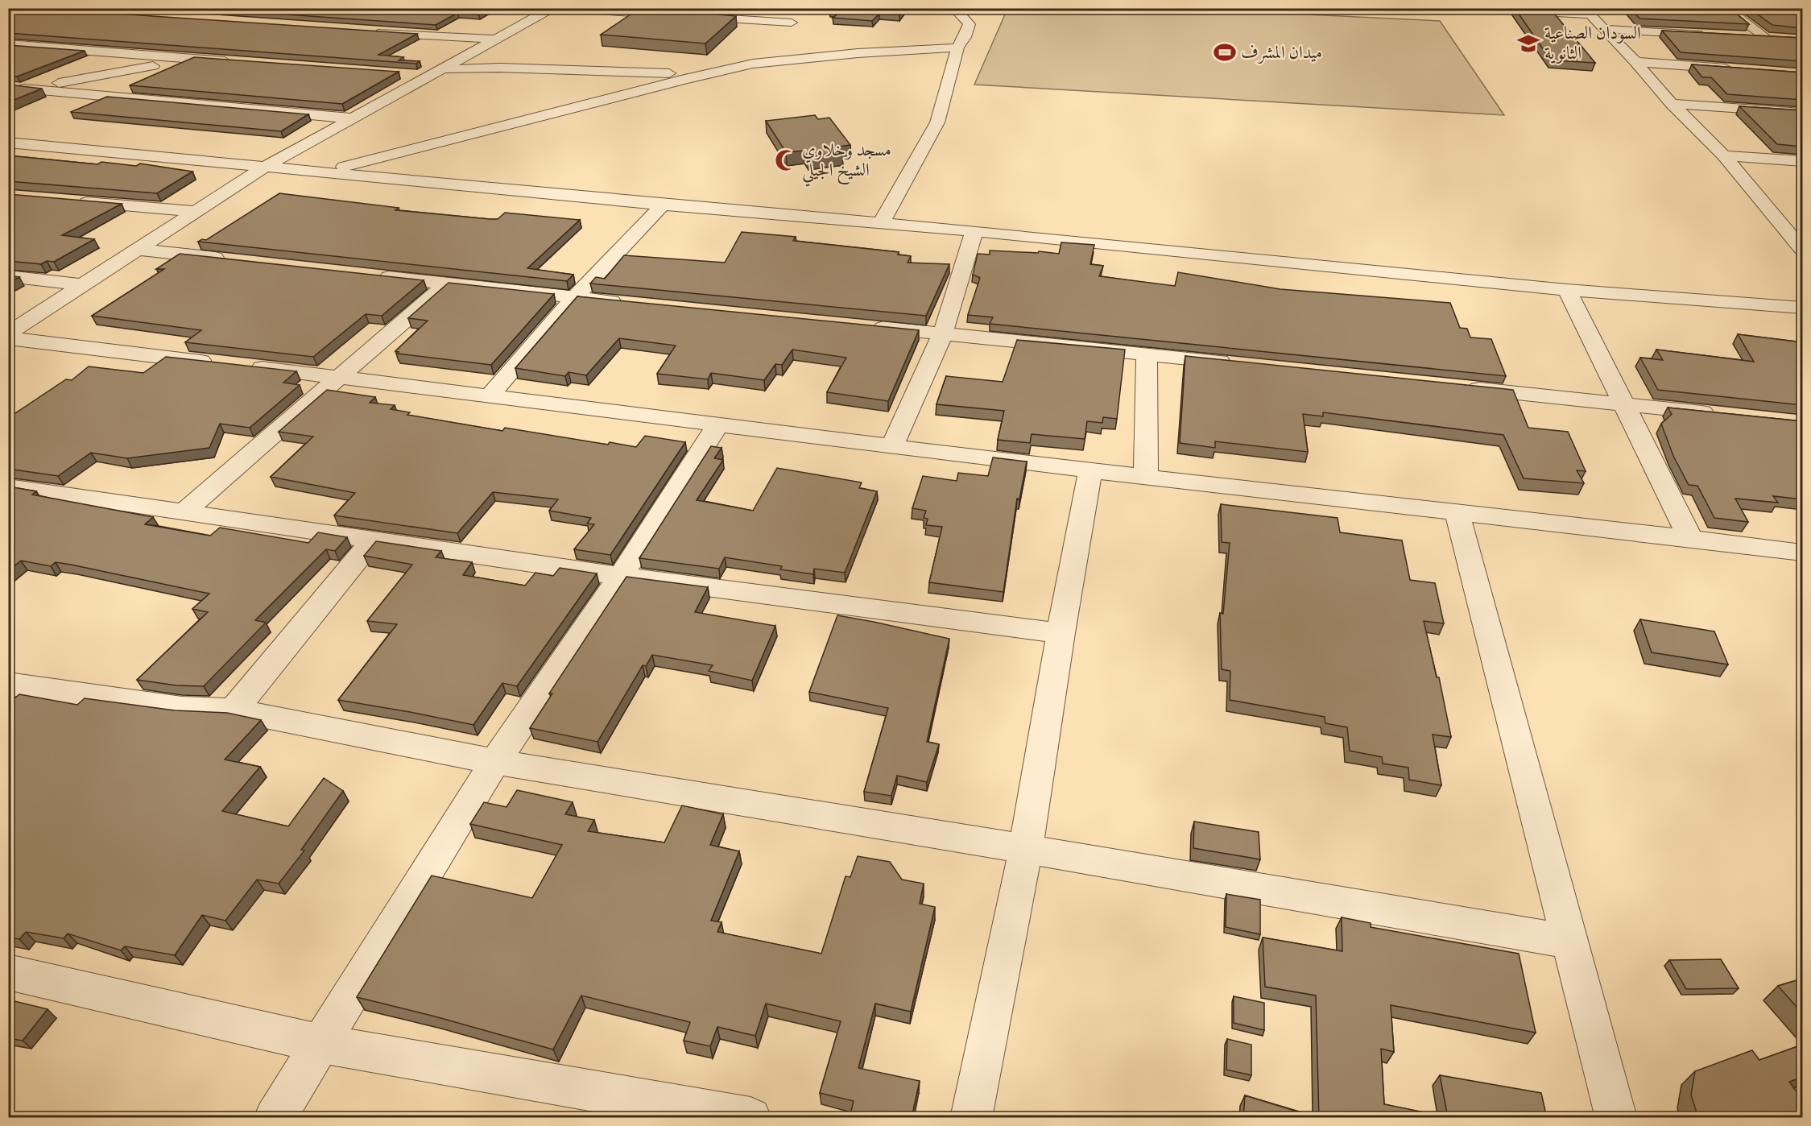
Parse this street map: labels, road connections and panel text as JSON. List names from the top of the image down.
{
  "places": {
    "school or university": ["السودان الصناعية الثانوية"],
    "sports": ["ميدان المشرف"],
    "mosque": ["مسجد وخلاوي الشيخ الجيلي"]
  }
}
